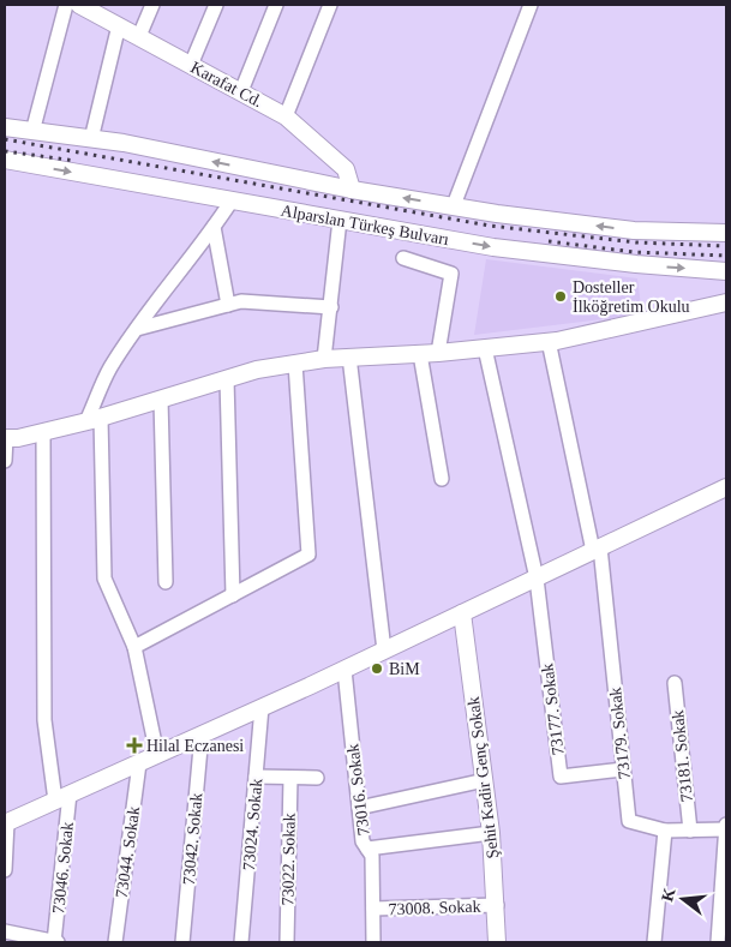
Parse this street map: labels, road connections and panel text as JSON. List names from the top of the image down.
{
  "streets": {
    "main road": ["Karafat Cd.", "Alparslan Türkeş Bulvarı", "Şehit Kadir Genç Sokak"],
    "street": [
      "73177. Sokak",
      "73179. Sokak",
      "73181. Sokak",
      "73016. Sokak",
      "73024. Sokak",
      "73042. Sokak",
      "73044. Sokak",
      "73022. Sokak",
      "73046. Sokak",
      "73008. Sokak"
    ]
  },
  "crossings": [
    ["Karafat Cd.", "Alparslan Türkeş Bulvarı"],
    ["73177. Sokak", "73179. Sokak"],
    ["73179. Sokak", "73181. Sokak"],
    ["Şehit Kadir Genç Sokak", "73008. Sokak"],
    ["73016. Sokak", "73008. Sokak"]
  ],
  "places": {
    "other": ["Dosteller İlköğretim Okulu", "BiM"],
    "health": ["Hilal Eczanesi"]
  },
  "north": "left"
}
